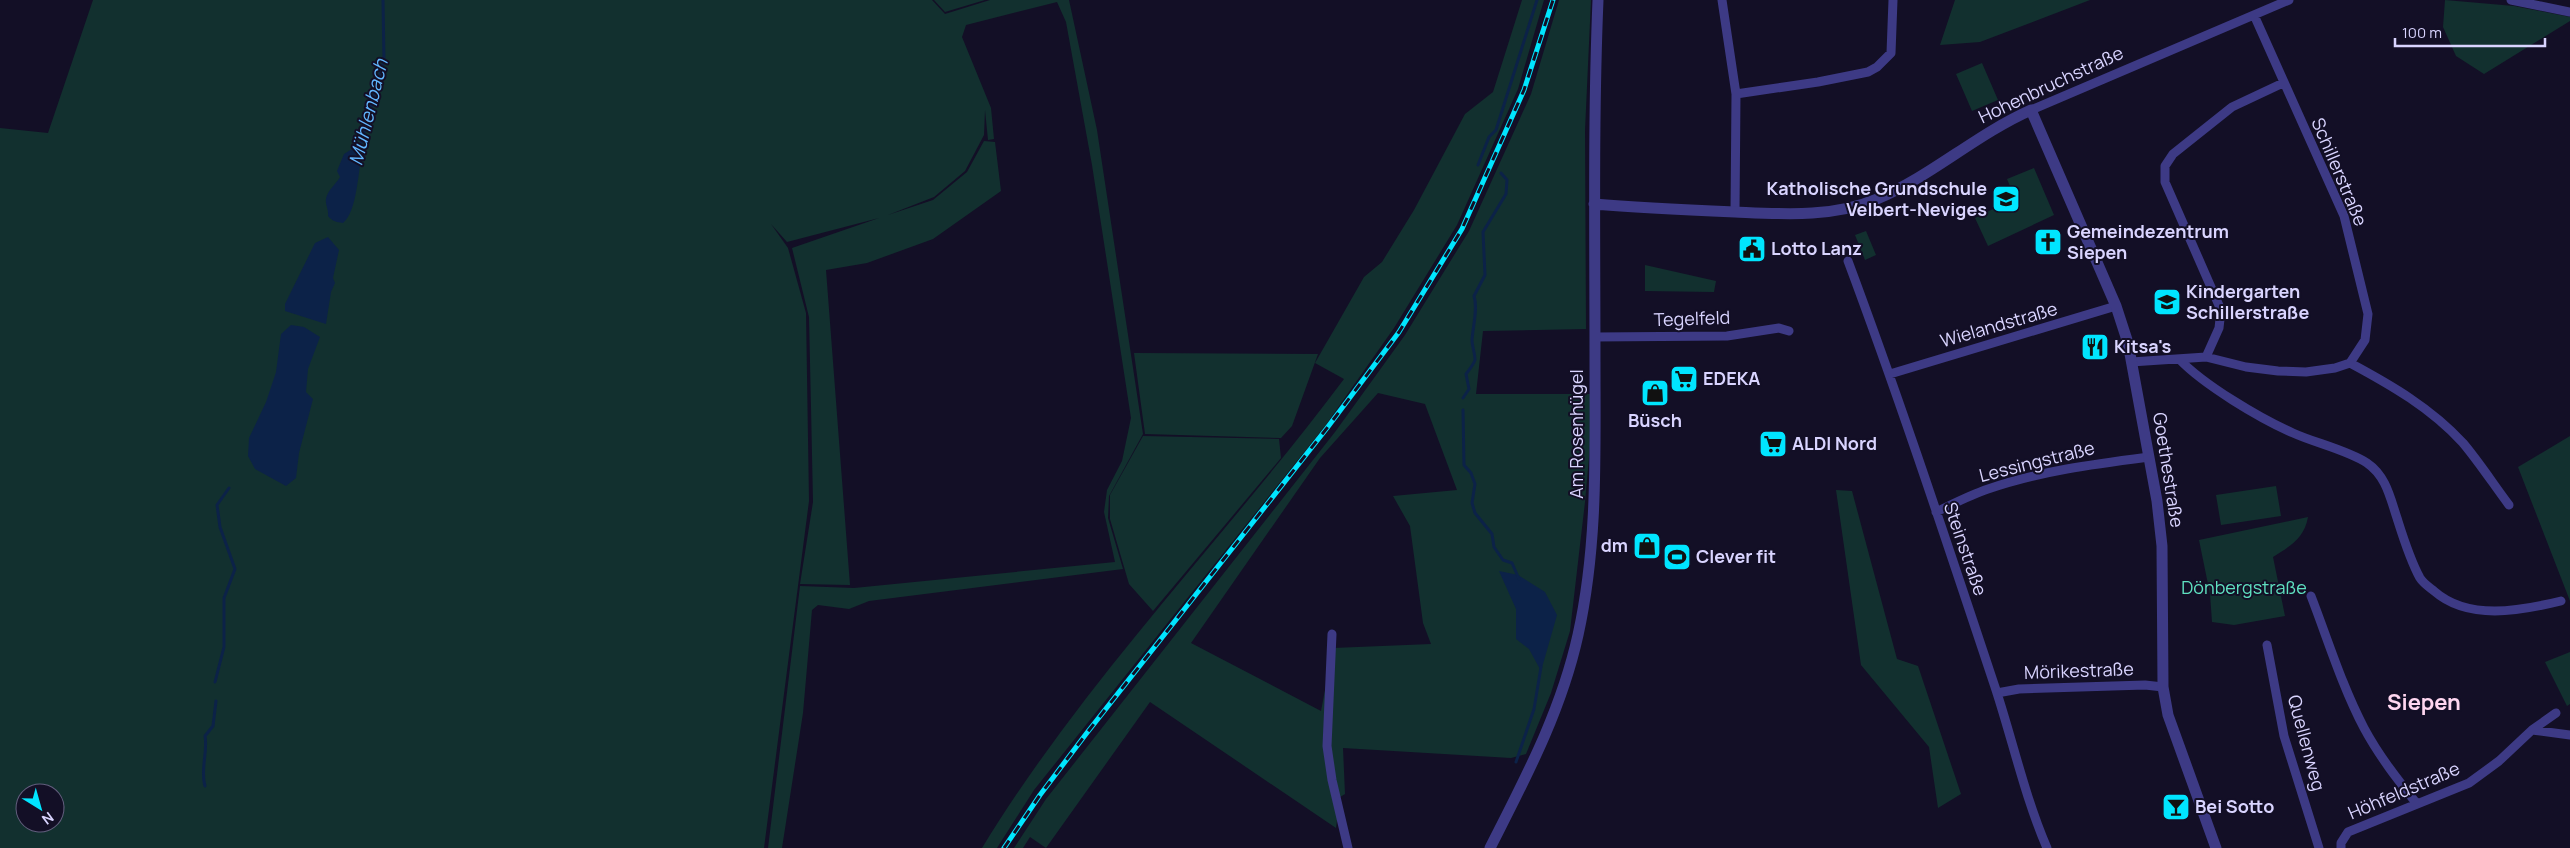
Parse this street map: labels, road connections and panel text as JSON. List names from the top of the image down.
{
  "streets": {
    "street": [
      "Hohenbruchstraße",
      "Schillerstraße",
      "Tegelfeld",
      "Wielandstraße",
      "Am Rosenhügel",
      "Lessingstraße",
      "Goethestraße",
      "Steinstraße",
      "Mörikestraße",
      "Quellenweg",
      "Höhfeldstraße"
    ]
  },
  "crossings": [
    ["Hohenbruchstraße", "Schillerstraße"],
    ["Hohenbruchstraße", "Am Rosenhügel"],
    ["Hohenbruchstraße", "Goethestraße"],
    ["Tegelfeld", "Am Rosenhügel"],
    ["Wielandstraße", "Goethestraße"],
    ["Wielandstraße", "Steinstraße"],
    ["Lessingstraße", "Goethestraße"],
    ["Lessingstraße", "Steinstraße"],
    ["Goethestraße", "Mörikestraße"],
    ["Steinstraße", "Mörikestraße"]
  ],
  "districts": ["Siepen"],
  "water": ["Mühlenbach"],
  "parks": ["Dönbergstraße"],
  "places": {
    "school or university": ["Katholische Grundschule Velbert-Neviges", "Kindergarten Schillerstraße"],
    "church": ["Gemeindezentrum Siepen"],
    "public building": ["Lotto Lanz"],
    "restaurant": ["Kitsa's"],
    "supermarket": ["EDEKA", "ALDI Nord"],
    "shop": ["Büsch", "dm"],
    "sports": ["Clever fit"],
    "bar": ["Bei Sotto"]
  },
  "scale_bar": "100 m",
  "north": "bottom right"
}
